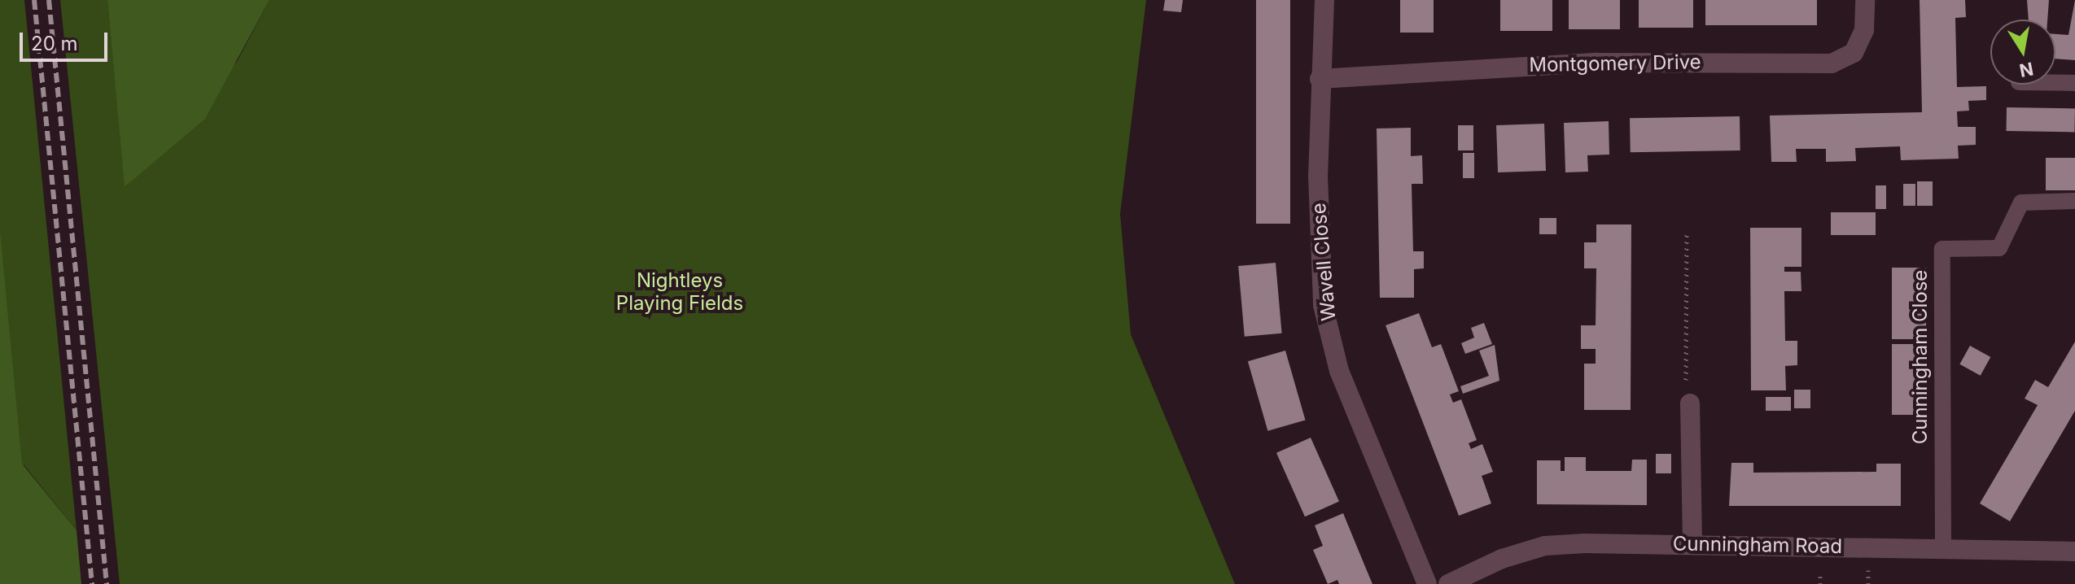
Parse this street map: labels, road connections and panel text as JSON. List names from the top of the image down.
{
  "streets": {
    "street": ["Montgomery Drive", "Wavell Close", "Cunningham Road"],
    "lane": ["Cunningham Close"]
  },
  "crossings": [
    ["Montgomery Drive", "Wavell Close"],
    ["Cunningham Close", "Cunningham Road"]
  ],
  "parks": ["Nightleys Playing Fields"],
  "scale_bar": "20 m",
  "north": "bottom"
}
